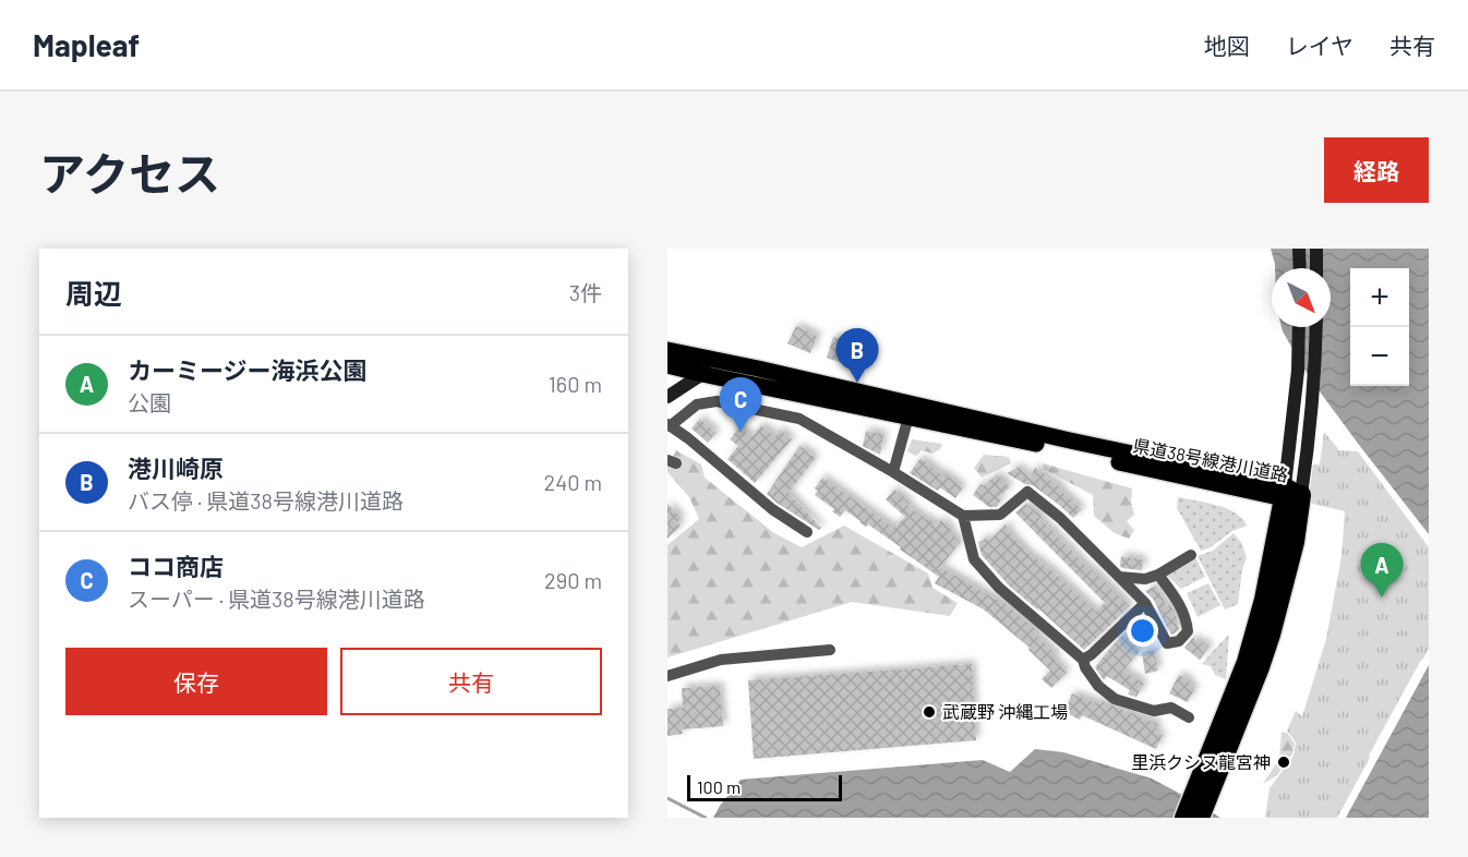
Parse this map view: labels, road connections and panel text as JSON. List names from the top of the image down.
{
  "streets": {
    "main road": ["県道38号線港川道路"]
  },
  "places": ["武蔵野 沖縄工場", "里浜クシヌ龍宮神"],
  "scale_bar": "100 m",
  "north": "bottom right",
  "page": {
    "header": "Mapleaf",
    "nav": ["地図", "レイヤ", "共有"],
    "title": "アクセス",
    "buttons": [
      "経路",
      ["保存", "共有"]
    ],
    "heading": ["周辺", "3件"],
    "map_buttons": ["+", "−"],
    "pins": ["B", "C", "A"],
    "list": [
      {
        "mark": "A",
        "name": "カーミージー海浜公園",
        "note": "公園",
        "value": "160 m"
      },
      {
        "mark": "B",
        "name": "港川崎原",
        "note": "バス停 · 県道38号線港川道路",
        "value": "240 m"
      },
      {
        "mark": "C",
        "name": "ココ商店",
        "note": "スーパー · 県道38号線港川道路",
        "value": "290 m"
      }
    ],
    "scale": "100 m"
  }
}
